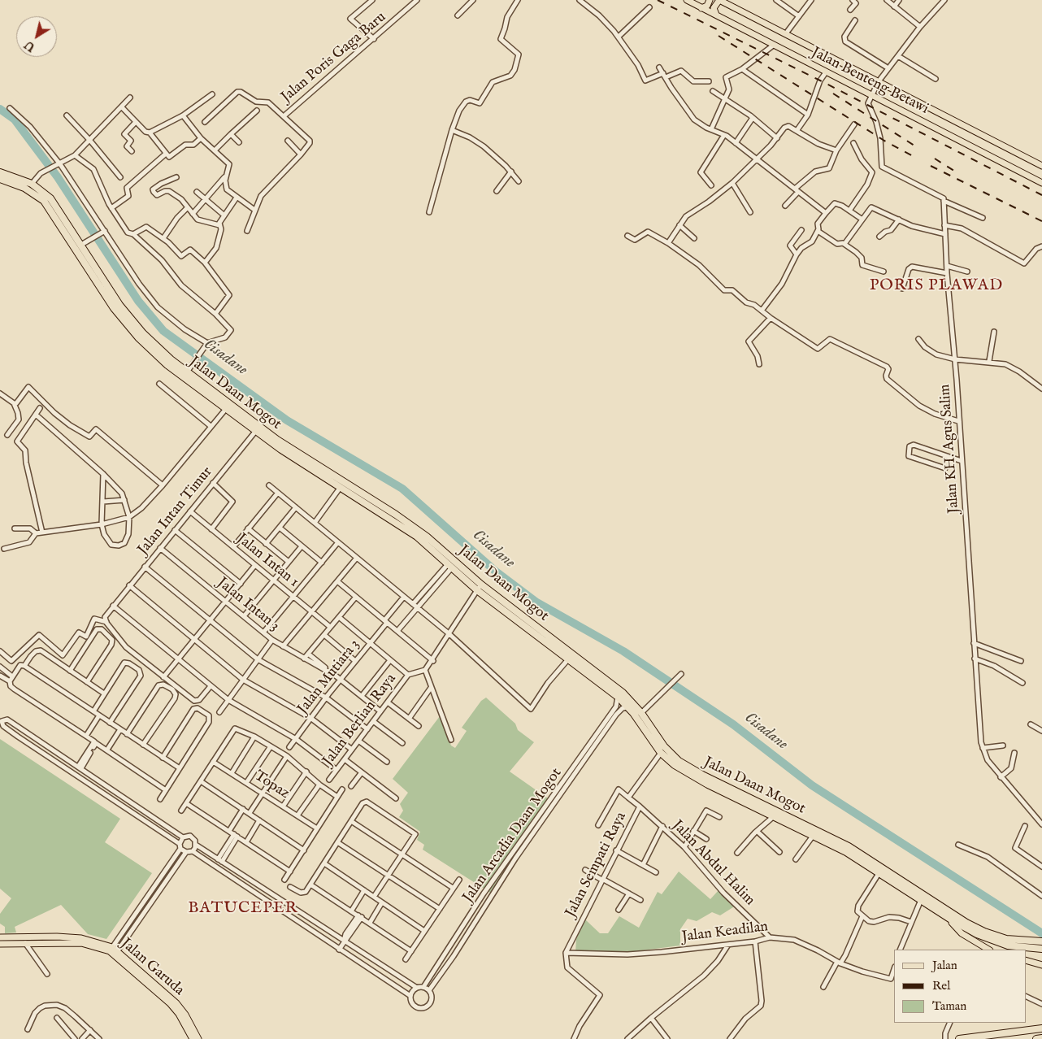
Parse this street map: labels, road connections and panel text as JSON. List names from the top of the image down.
{
  "streets": {
    "highway": ["Jalan Daan Mogot"],
    "main road": ["Jalan Benteng Betawi", "Jalan Garuda"],
    "street": [
      "Jalan Poris Gaga Baru",
      "Jalan KH. Agus Salim",
      "Jalan Intan Timur",
      "Jalan Intan 1",
      "Jalan Intan 3",
      "Jalan Mutiara 3",
      "Jalan Berlian Raya",
      "Topaz",
      "Jalan Arcadia Daan Mogot",
      "Jalan Abdul Halim",
      "Jalan Sempati Raya",
      "Jalan Keadilan"
    ]
  },
  "crossings": [
    ["Jalan Daan Mogot", "Jalan Intan Timur"],
    ["Jalan Daan Mogot", "Jalan Arcadia Daan Mogot"],
    ["Jalan Daan Mogot", "Jalan Sempati Raya"],
    ["Jalan Intan Timur", "Jalan Intan 1"],
    ["Jalan Intan Timur", "Jalan Intan 3"],
    ["Jalan Mutiara 3", "Jalan Berlian Raya"],
    ["Jalan Abdul Halim", "Jalan Sempati Raya"],
    ["Jalan Abdul Halim", "Jalan Keadilan"],
    ["Jalan Sempati Raya", "Jalan Keadilan"]
  ],
  "districts": ["PORIS PLAWAD", "BATUCEPER"],
  "water": ["Cisadane"],
  "legend": ["Jalan", "Rel", "Taman"],
  "north": "bottom left"
}
